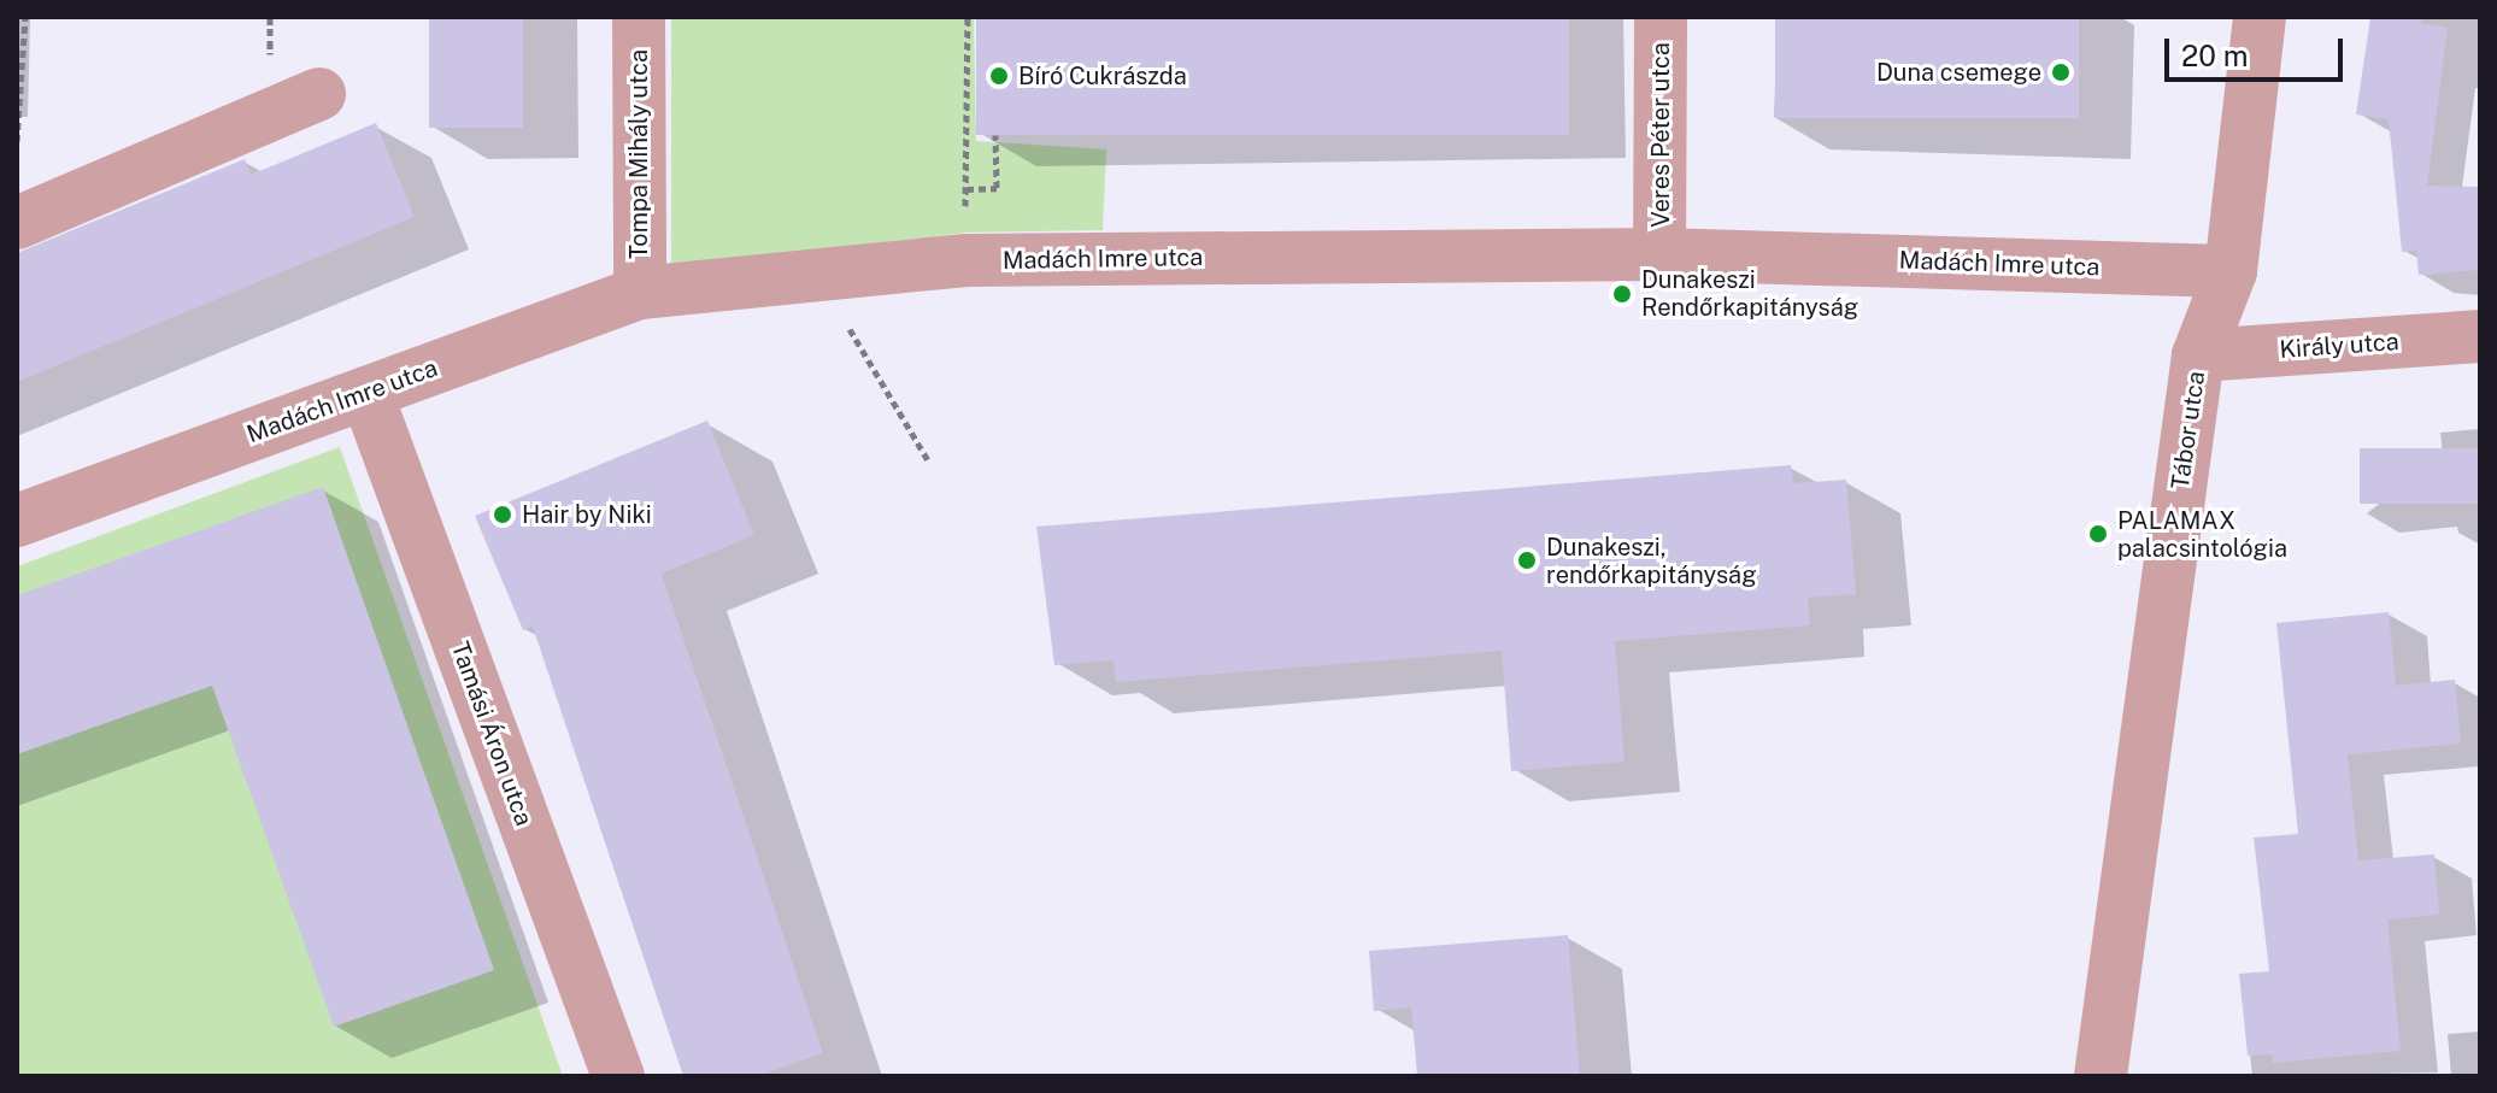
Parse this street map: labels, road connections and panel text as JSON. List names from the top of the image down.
{
  "streets": {
    "street": [
      "Veres Péter utca",
      "Tompa Mihály utca",
      "Madách Imre utca",
      "Király utca",
      "Tábor utca",
      "Tamási Áron utca"
    ]
  },
  "crossings": [
    ["Veres Péter utca", "Madách Imre utca"],
    ["Tompa Mihály utca", "Madách Imre utca"],
    ["Madách Imre utca", "Tábor utca"],
    ["Madách Imre utca", "Tamási Áron utca"],
    ["Király utca", "Tábor utca"]
  ],
  "places": [
    "Duna csemege",
    "Bíró Cukrászda",
    "Dunakeszi Rendőrkapitányság",
    "Hair by Niki",
    "PALAMAX palacsintológia",
    "Dunakeszi, rendőrkapitányság"
  ],
  "scale_bar": "20 m"
}
